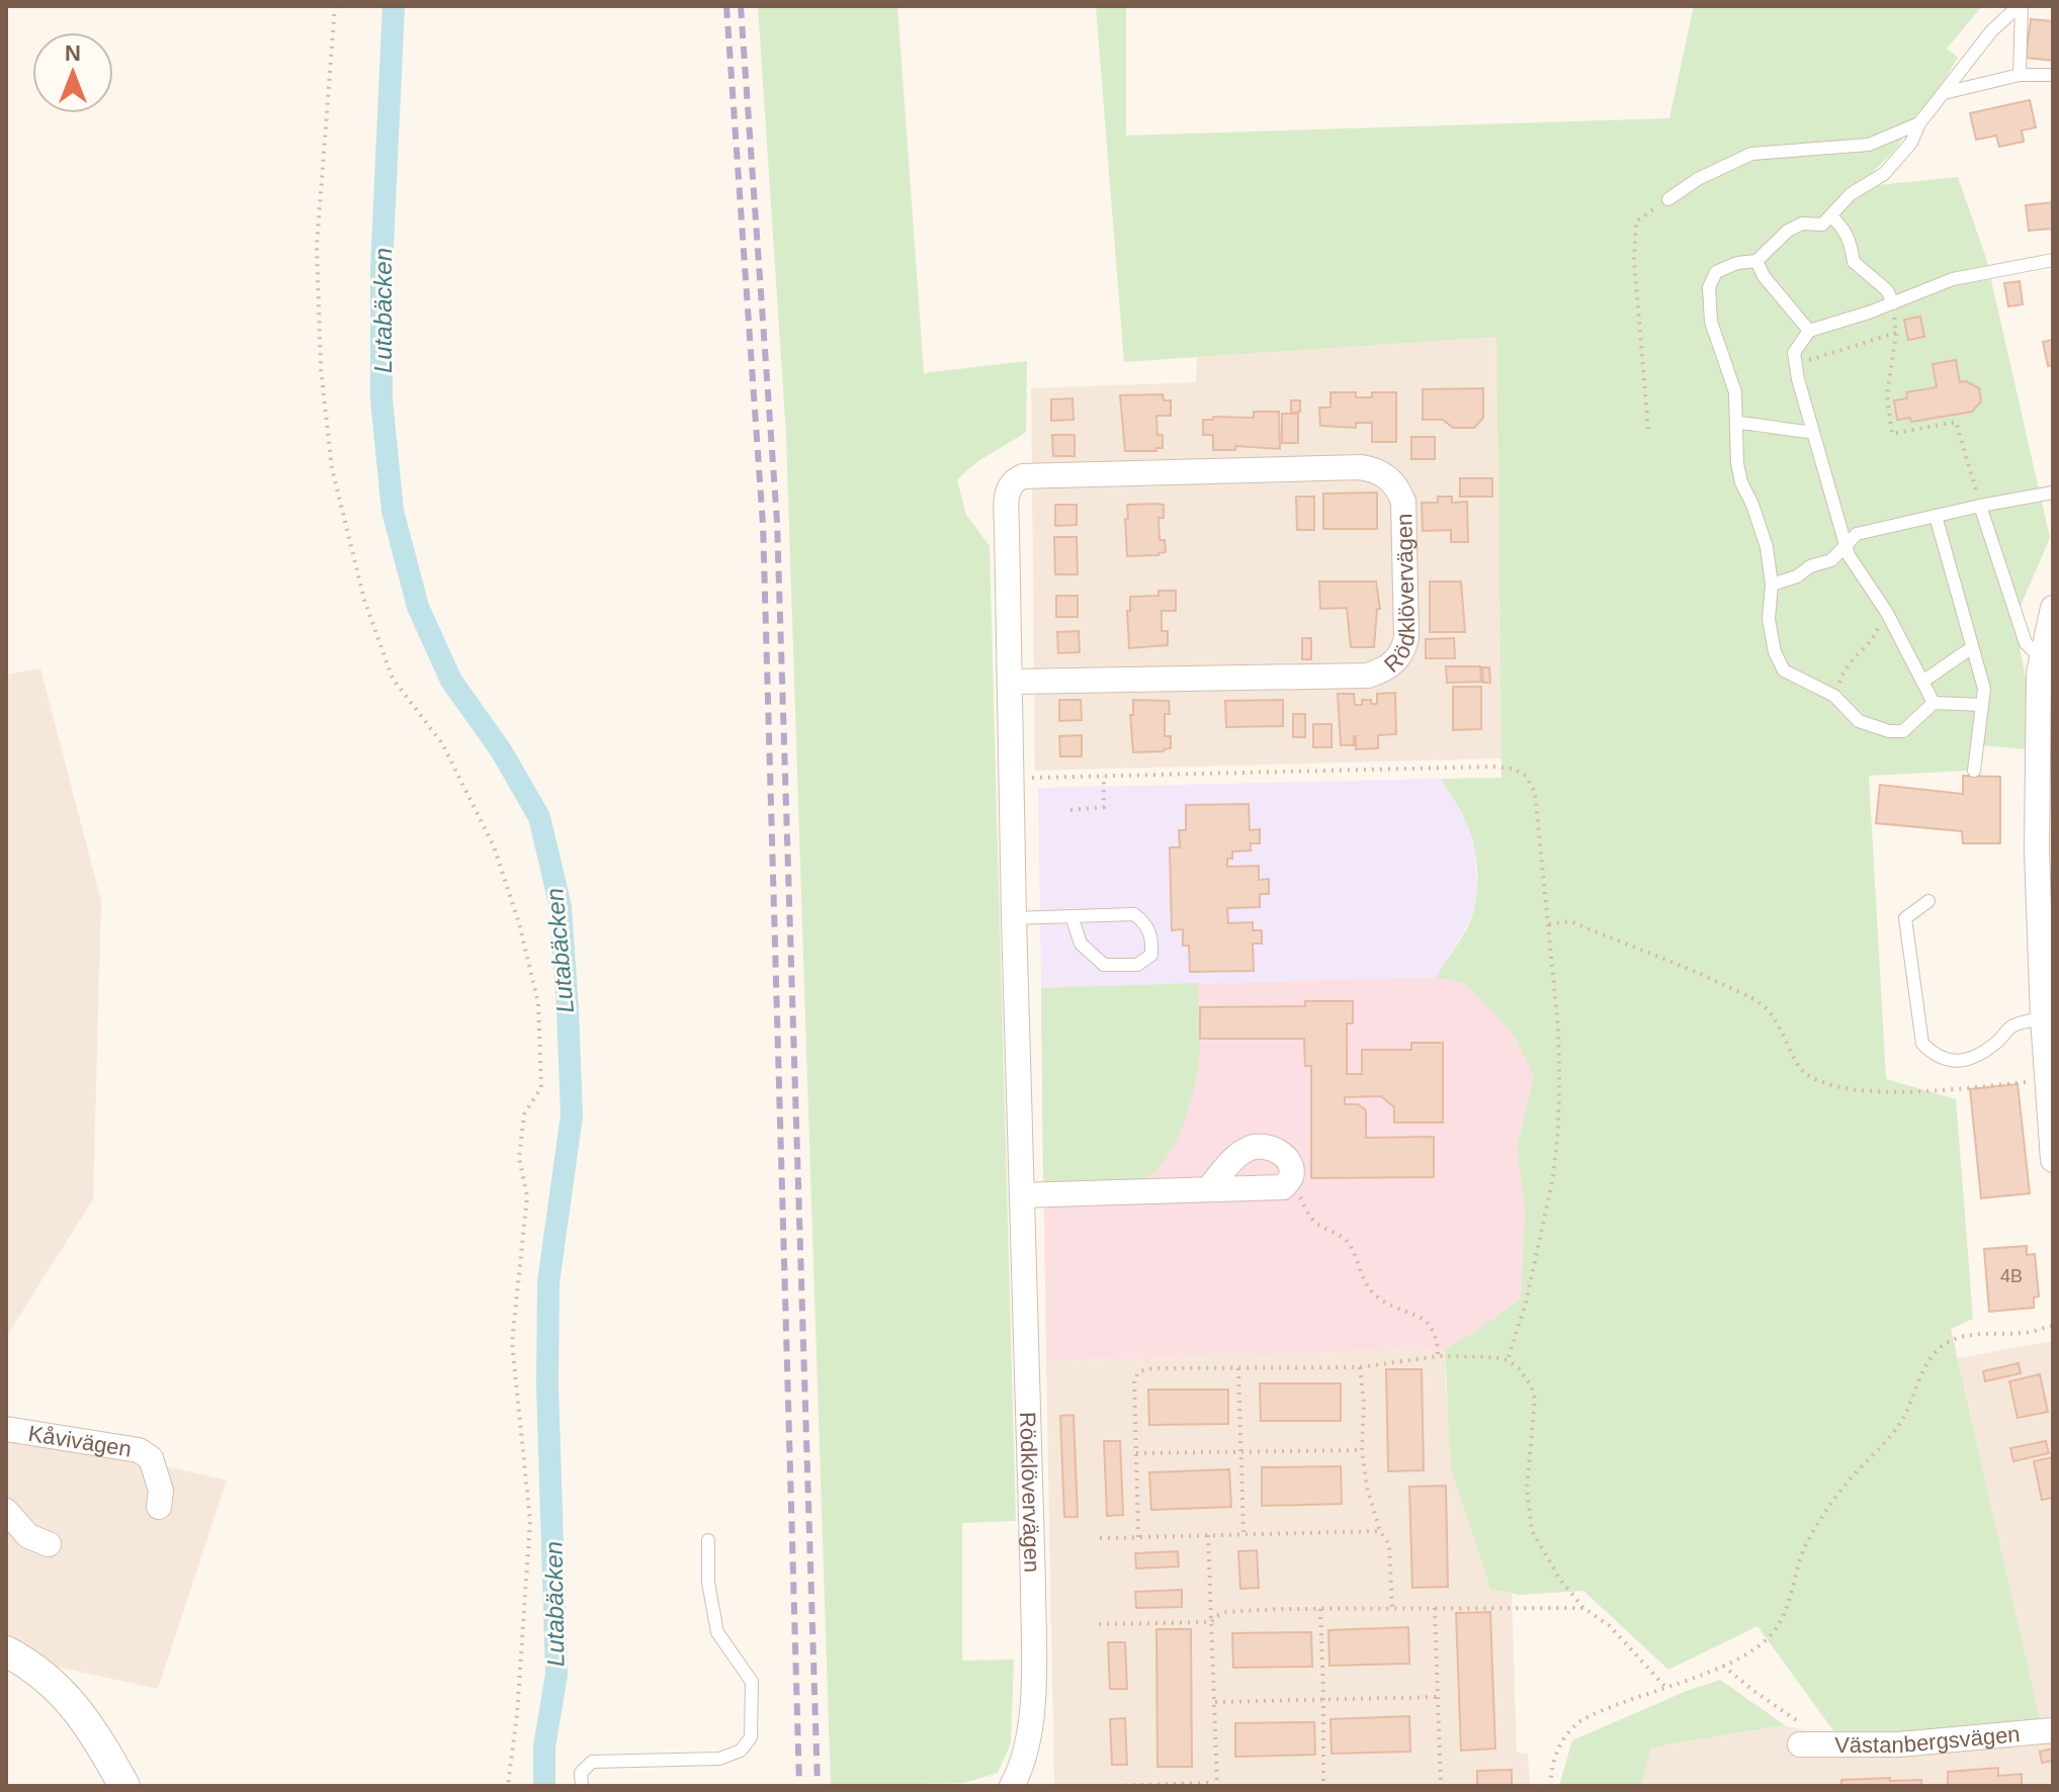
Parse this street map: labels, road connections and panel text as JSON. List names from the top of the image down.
{
  "streets": {
    "street": ["Rödklövervägen", "Kåvivägen", "Västanbergsvägen"]
  },
  "water": ["Lutabäcken"],
  "house_numbers": ["4B"],
  "north": "top"
}
